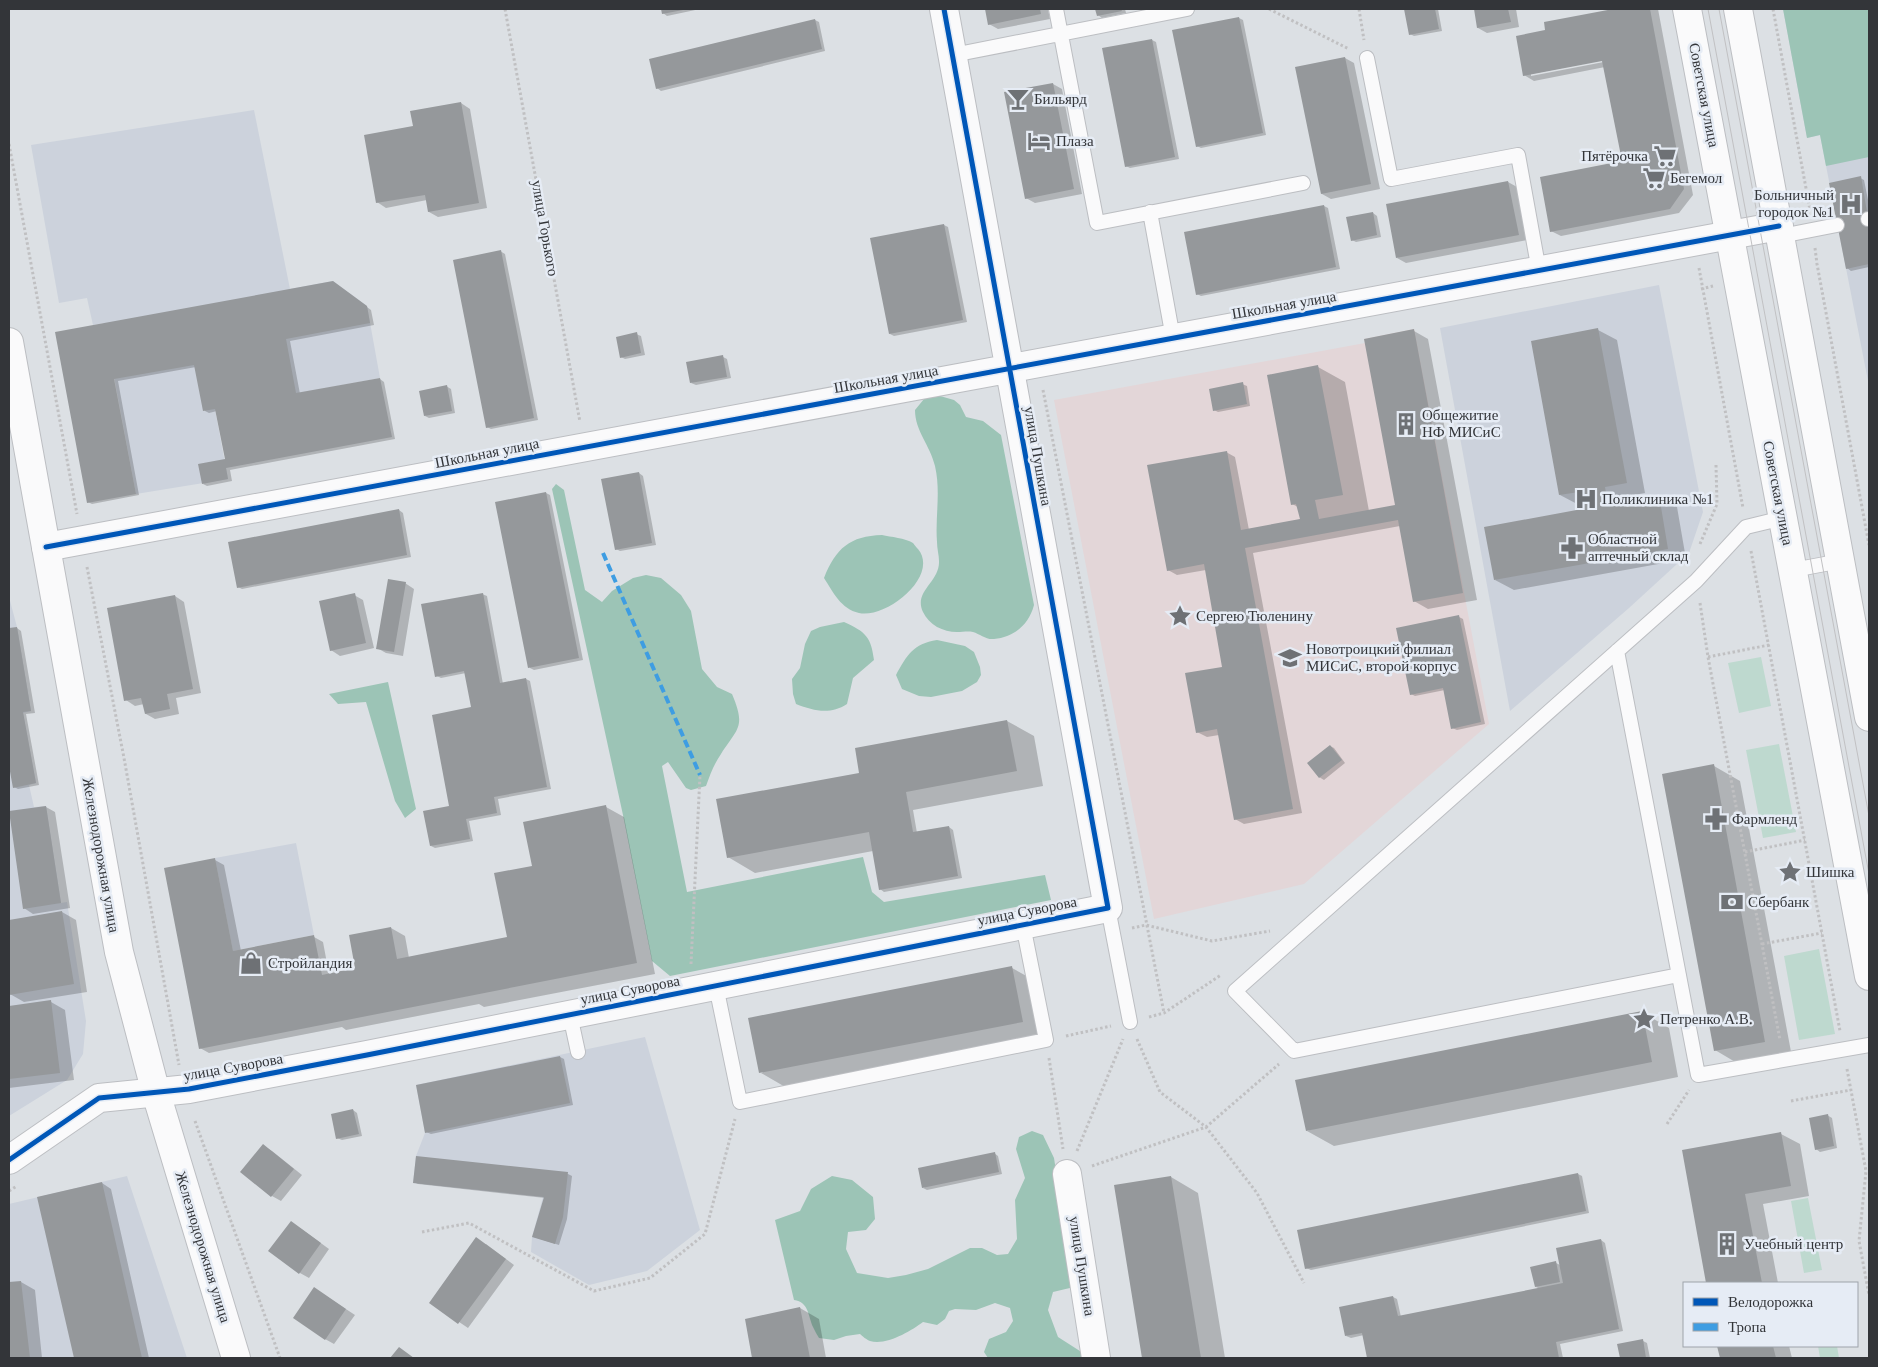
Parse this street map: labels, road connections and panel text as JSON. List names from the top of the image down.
{
  "streets": {
    "street": [
      "Советская улица",
      "Школьная улица",
      "улица Пушкина",
      "Железнодорожная улица",
      "улица Суворова"
    ],
    "path": ["улица Горького"]
  },
  "crossings": [
    ["Советская улица", "Школьная улица"],
    ["улица Горького", "Школьная улица"],
    ["Школьная улица", "улица Пушкина"],
    ["Школьная улица", "Железнодорожная улица"],
    ["улица Пушкина", "улица Суворова"],
    ["Железнодорожная улица", "улица Суворова"]
  ],
  "places": {
    "bar": ["Бильярд"],
    "hotel": ["Плаза"],
    "supermarket": ["Пятёрочка", "Бегемол"],
    "hospital": ["Больничный городок №1", "Поликлиника №1"],
    "building": ["Общежитие НФ МИСиС", "Учебный центр"],
    "pharmacy": ["Областной аптечный склад", "Фармленд"],
    "place": ["Сергею Тюленину", "Шишка", "Петренко А.В."],
    "school or university": ["Новотроицкий филиал МИСиС, второй корпус"],
    "bank": ["Сбербанк"],
    "shop": ["Стройландия"]
  },
  "legend": ["Велодорожка", "Тропа"]
}
